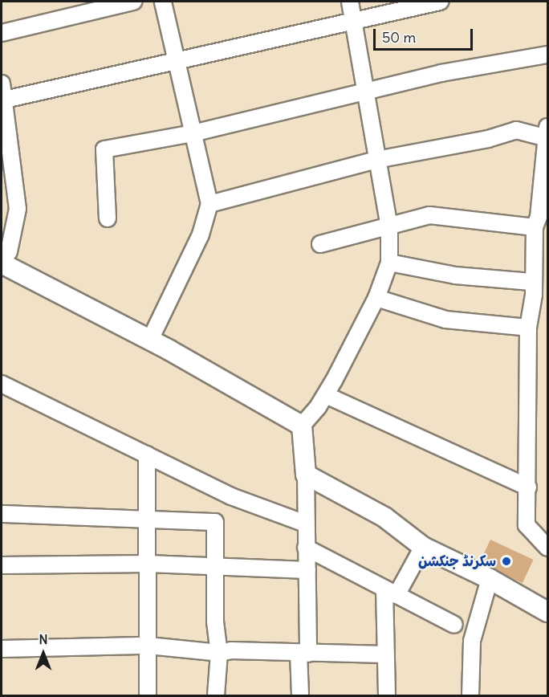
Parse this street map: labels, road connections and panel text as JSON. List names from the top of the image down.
{
  "places": ["سکرنڈ جنکشن"],
  "scale_bar": "50 m",
  "north": "top"
}
